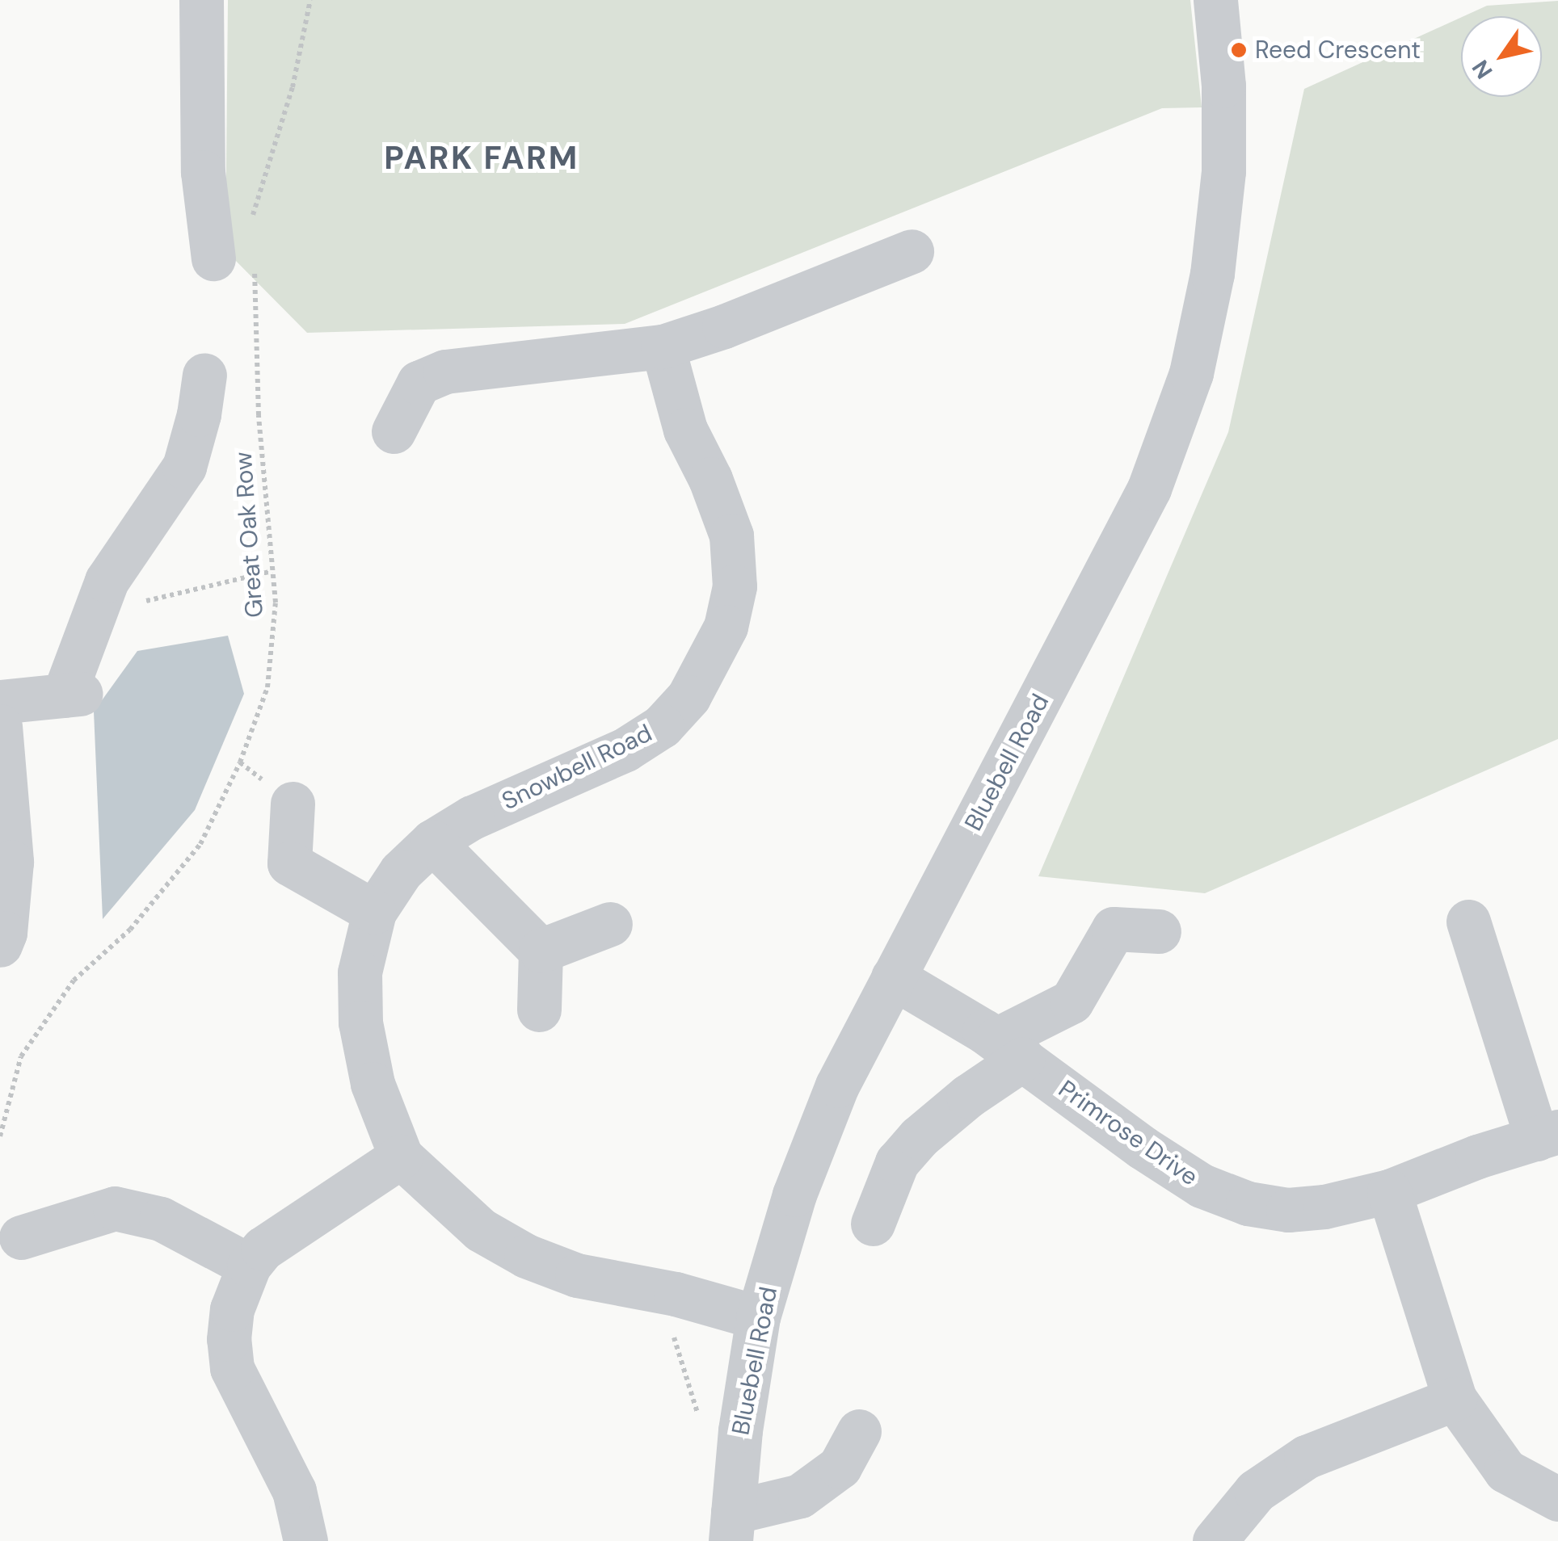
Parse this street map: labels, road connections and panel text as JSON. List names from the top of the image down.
{
  "streets": {
    "street": ["Bluebell Road", "Snowbell Road", "Primrose Drive"],
    "path": ["Great Oak Row"]
  },
  "crossings": [
    ["Bluebell Road", "Snowbell Road"],
    ["Bluebell Road", "Primrose Drive"]
  ],
  "districts": ["PARK FARM"],
  "places": ["Reed Crescent"],
  "north": "bottom left"
}
